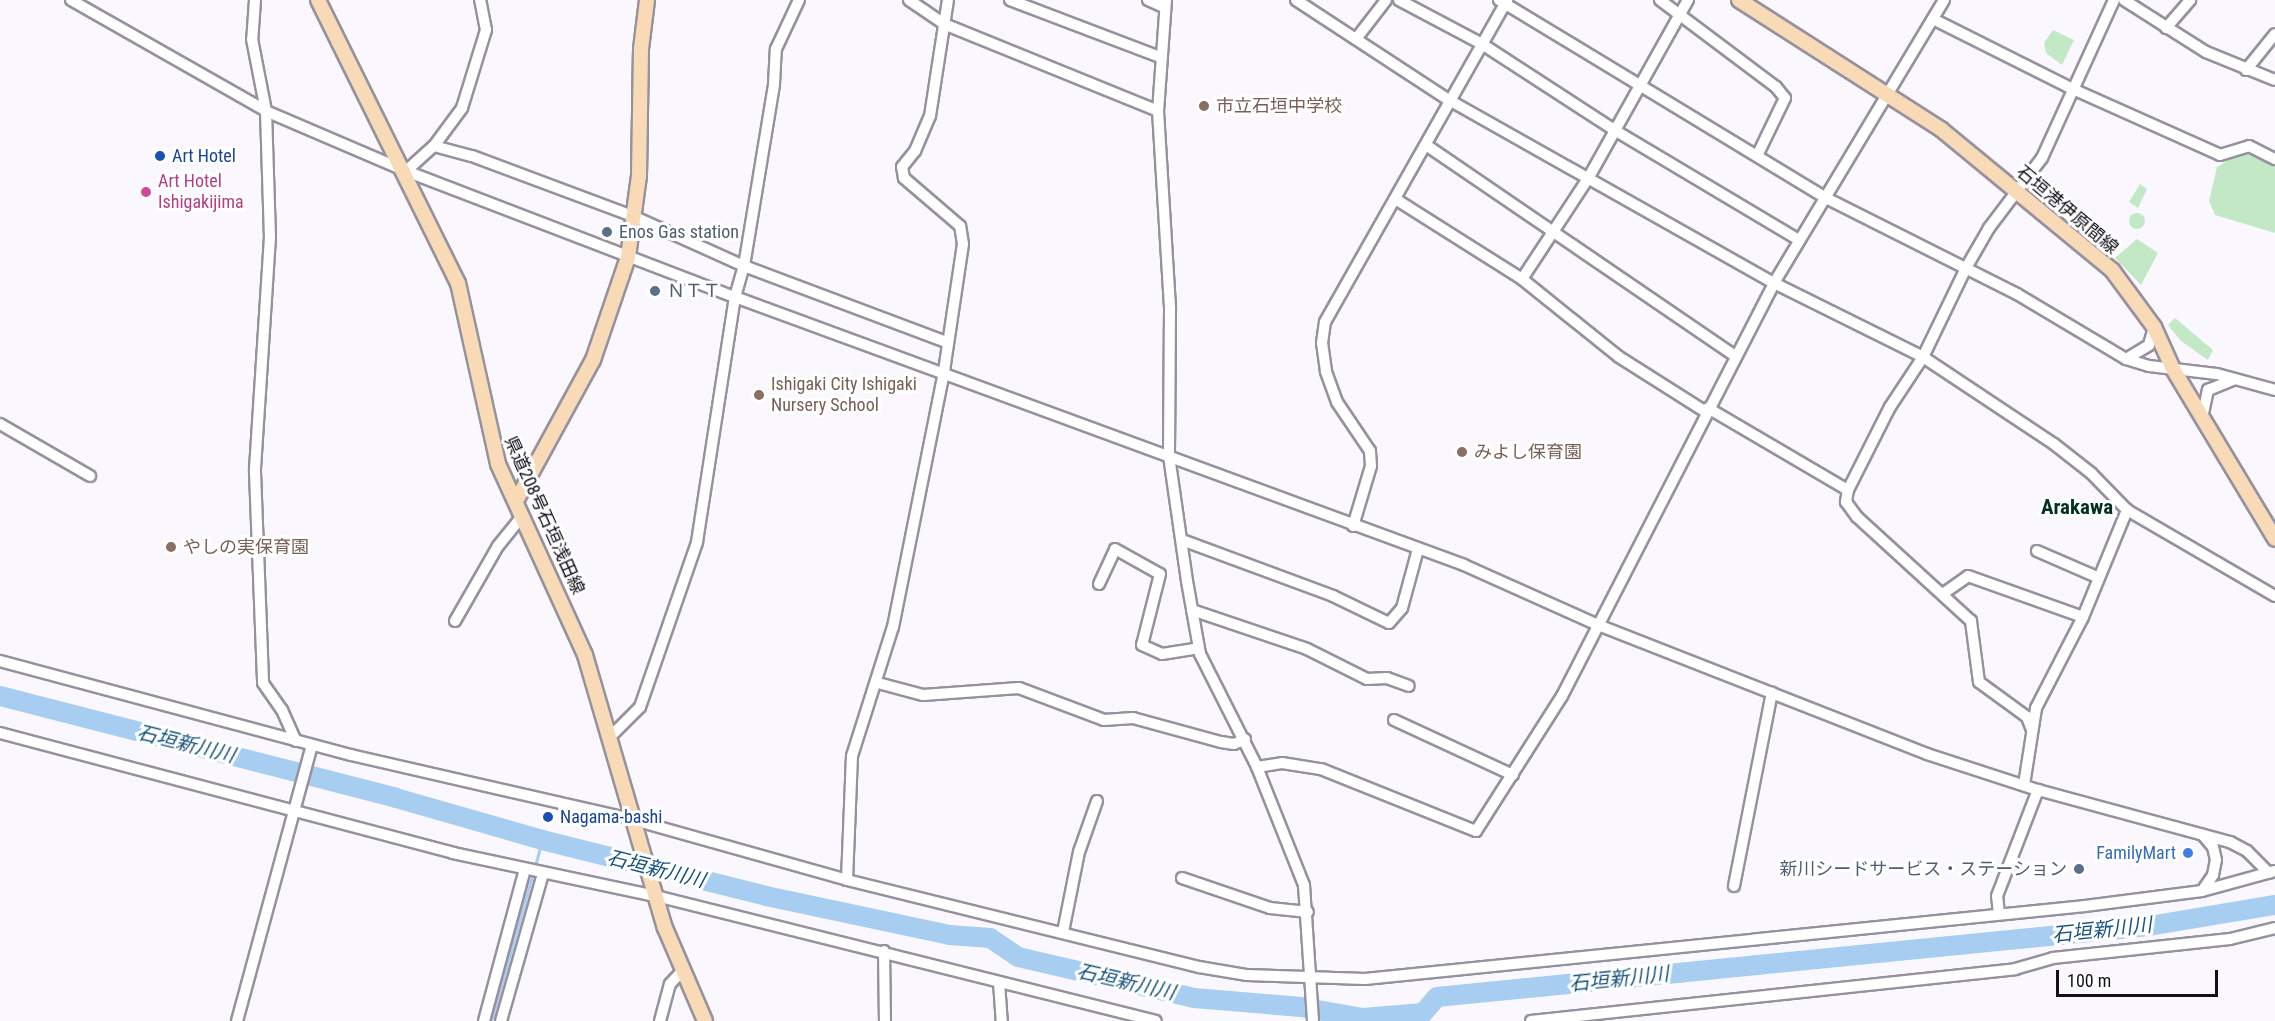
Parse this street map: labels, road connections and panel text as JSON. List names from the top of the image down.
{
  "streets": {
    "main road": ["石垣港伊原間線", "県道208号石垣浅田線"]
  },
  "districts": ["Arakawa"],
  "water": ["石垣新川川"],
  "places": [
    "市立石垣中学校",
    "Art Hotel",
    "Art Hotel Ishigakijima",
    "Enos Gas station",
    "ＮＴＴ",
    "Ishigaki City Ishigaki Nursery School",
    "みよし保育園",
    "やしの実保育園",
    "Nagama-bashi",
    "FamilyMart",
    "新川シードサービス・ステーション"
  ],
  "scale_bar": "100 m"
}
